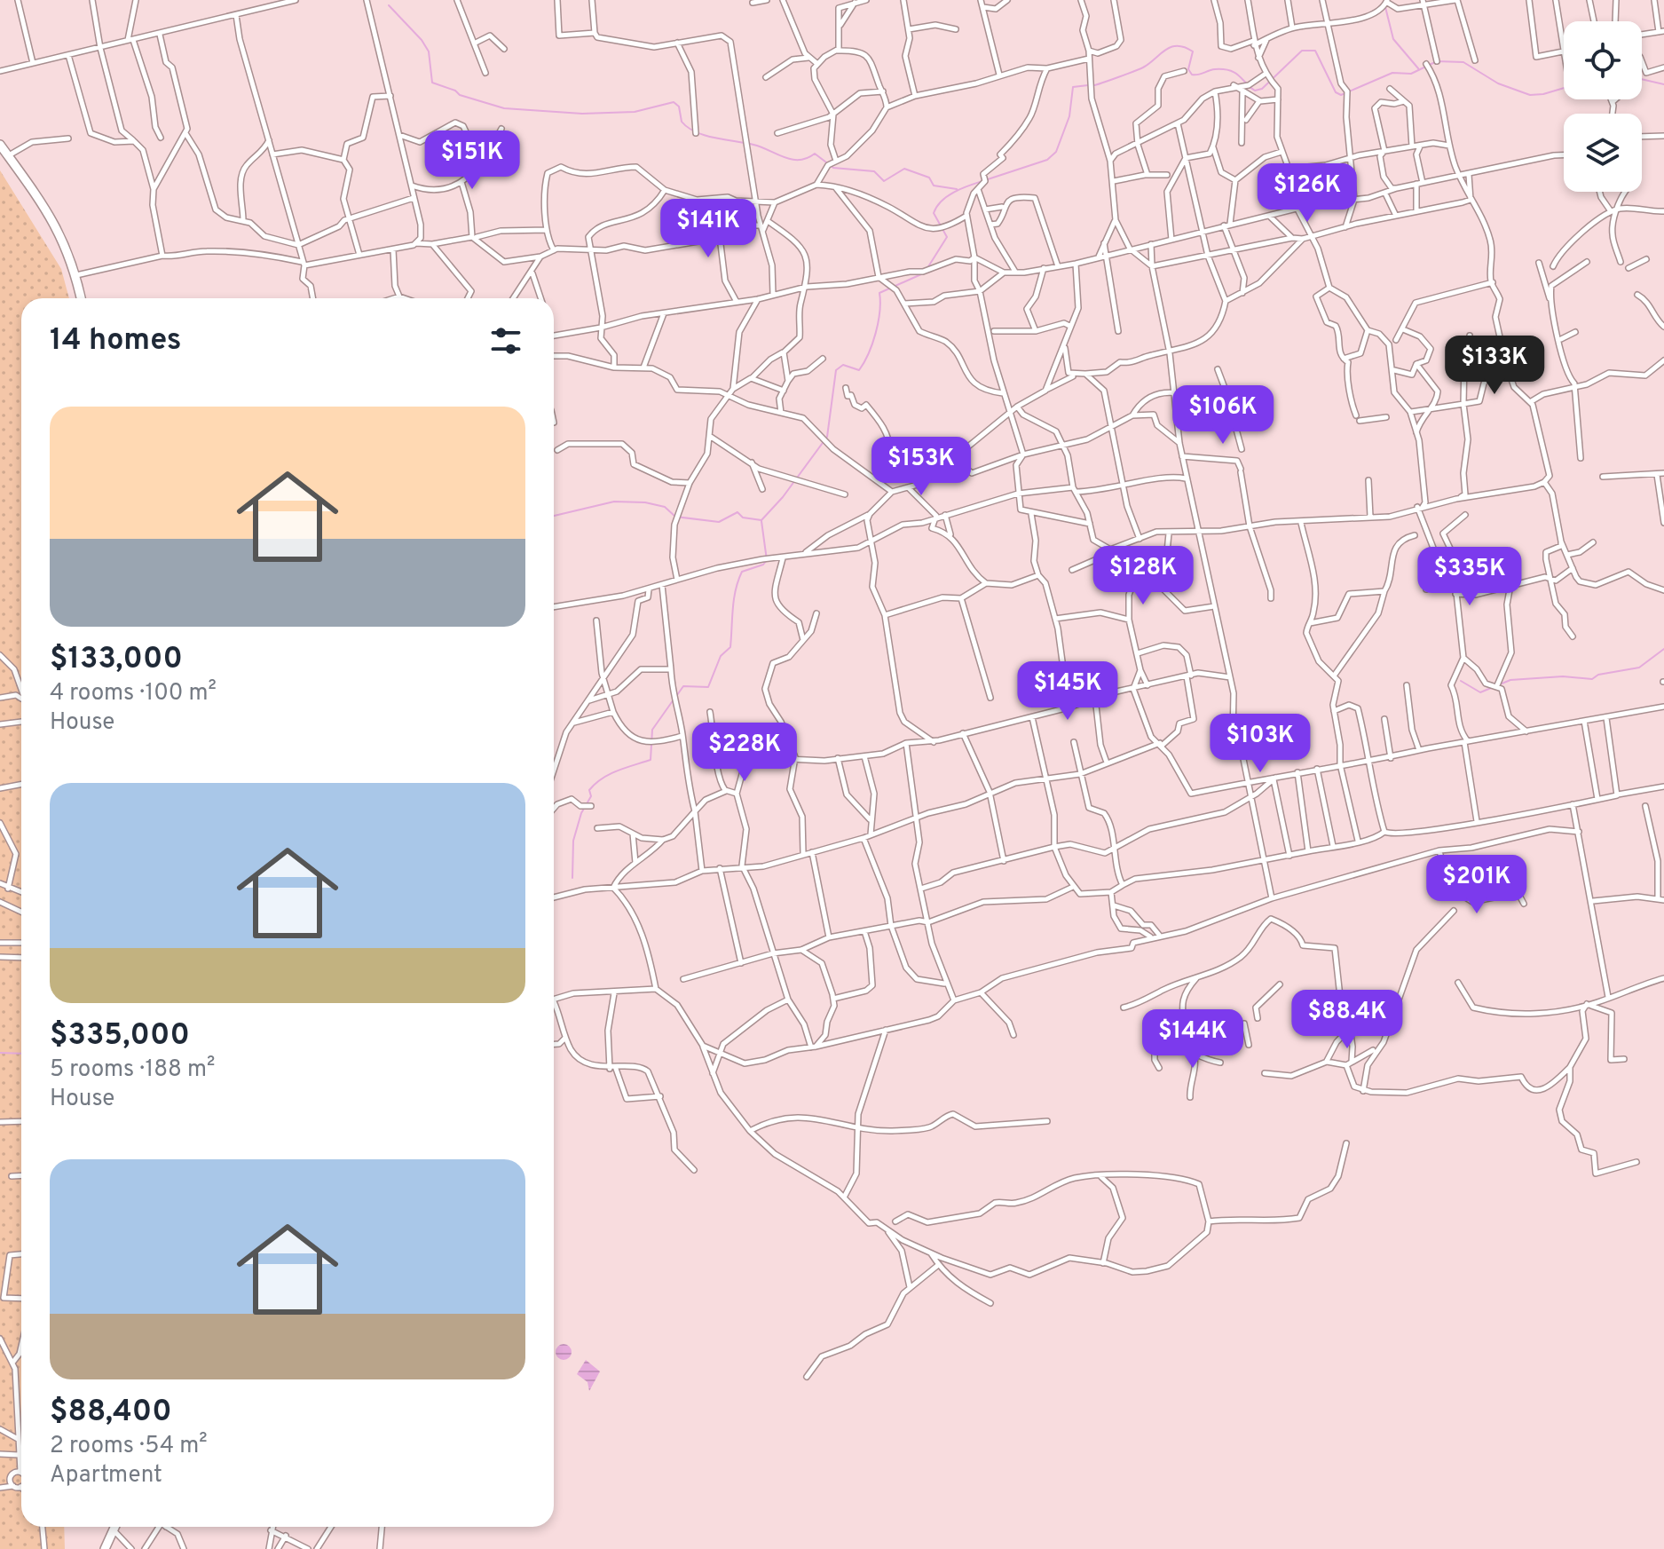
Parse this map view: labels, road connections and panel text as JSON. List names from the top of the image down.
{
  "page": {
    "price": [
      "$151K",
      "$126K",
      "$141K",
      "$133K",
      "$106K",
      "$153K",
      "$128K",
      "$335K",
      "$145K",
      "$103K",
      "$228K",
      "$201K",
      "$88.4K",
      "$144K"
    ],
    "heading": "14 homes",
    "list": [
      {
        "name": "$133,000",
        "note": "4 rooms · 100 m² · House"
      },
      {
        "name": "$335,000",
        "note": "5 rooms · 188 m² · House"
      },
      {
        "name": "$88,400",
        "note": "2 rooms · 54 m² · Apartment"
      }
    ]
  }
}
